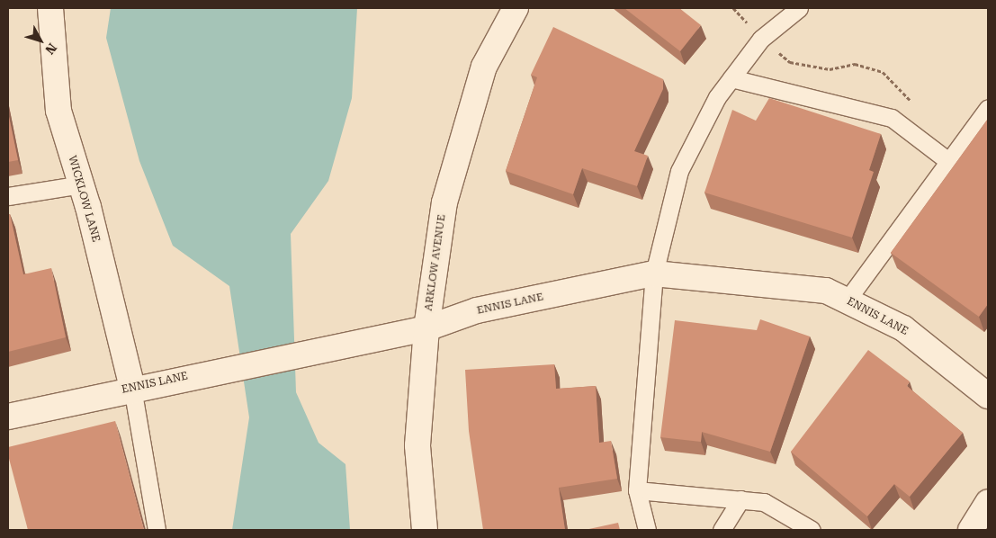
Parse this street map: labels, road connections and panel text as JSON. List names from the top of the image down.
{
  "streets": {
    "street": ["WICKLOW LANE", "ARKLOW AVENUE", "ENNIS LANE"]
  },
  "crossings": [
    ["WICKLOW LANE", "ENNIS LANE"],
    ["ARKLOW AVENUE", "ENNIS LANE"]
  ],
  "north": "bottom right"
}
